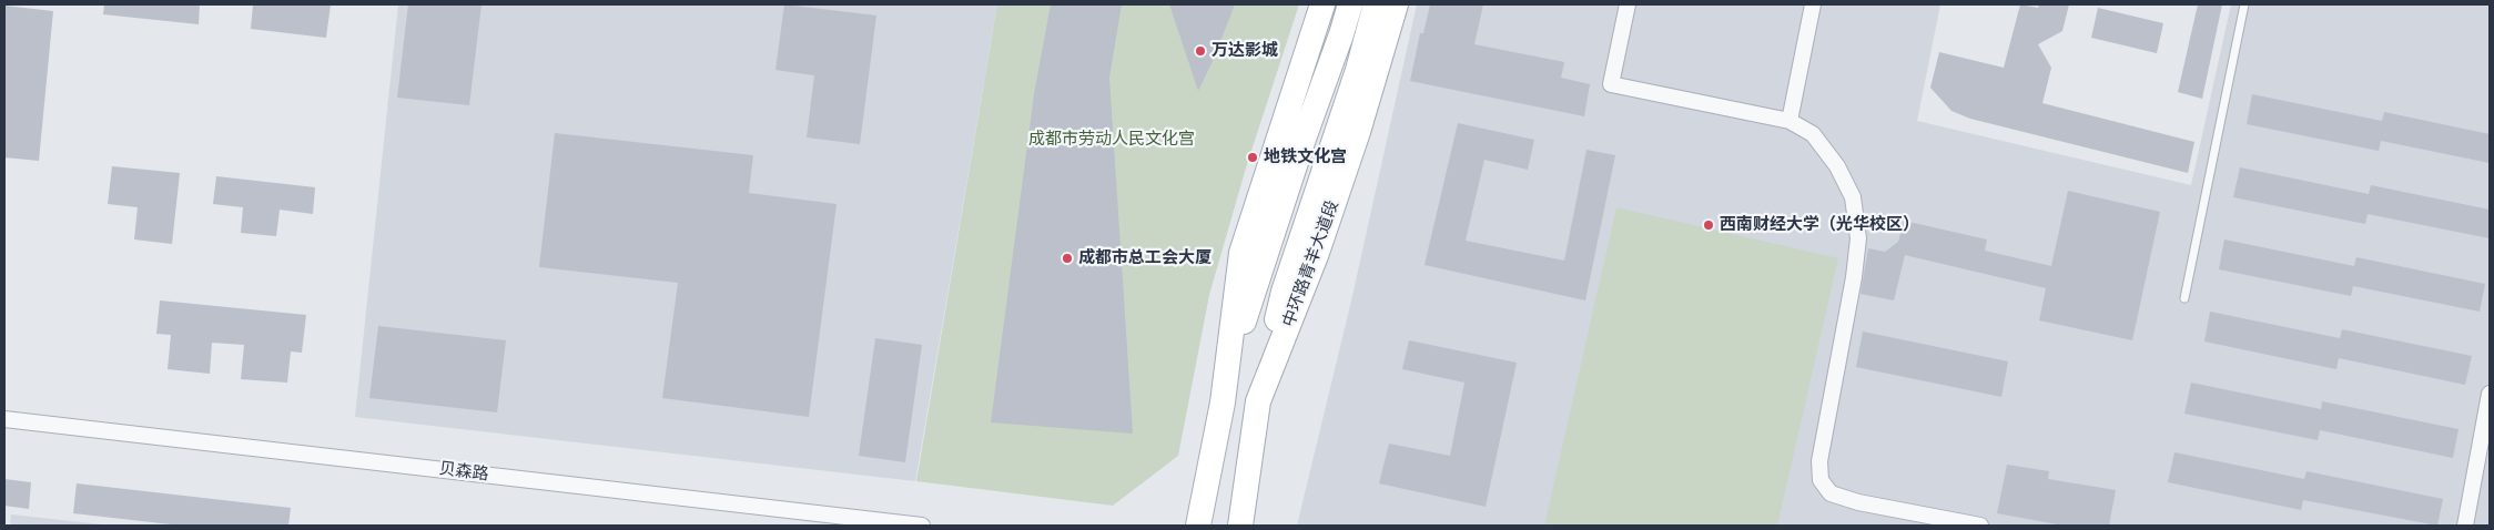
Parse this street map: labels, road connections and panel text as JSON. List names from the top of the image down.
{
  "streets": {
    "main road": ["中环路青羊大道段"],
    "street": ["贝森路"]
  },
  "parks": ["成都市劳动人民文化宫"],
  "places": [
    "万达影城",
    "地铁文化宫",
    "西南财经大学（光华校区）",
    "成都市总工会大厦"
  ]
}
